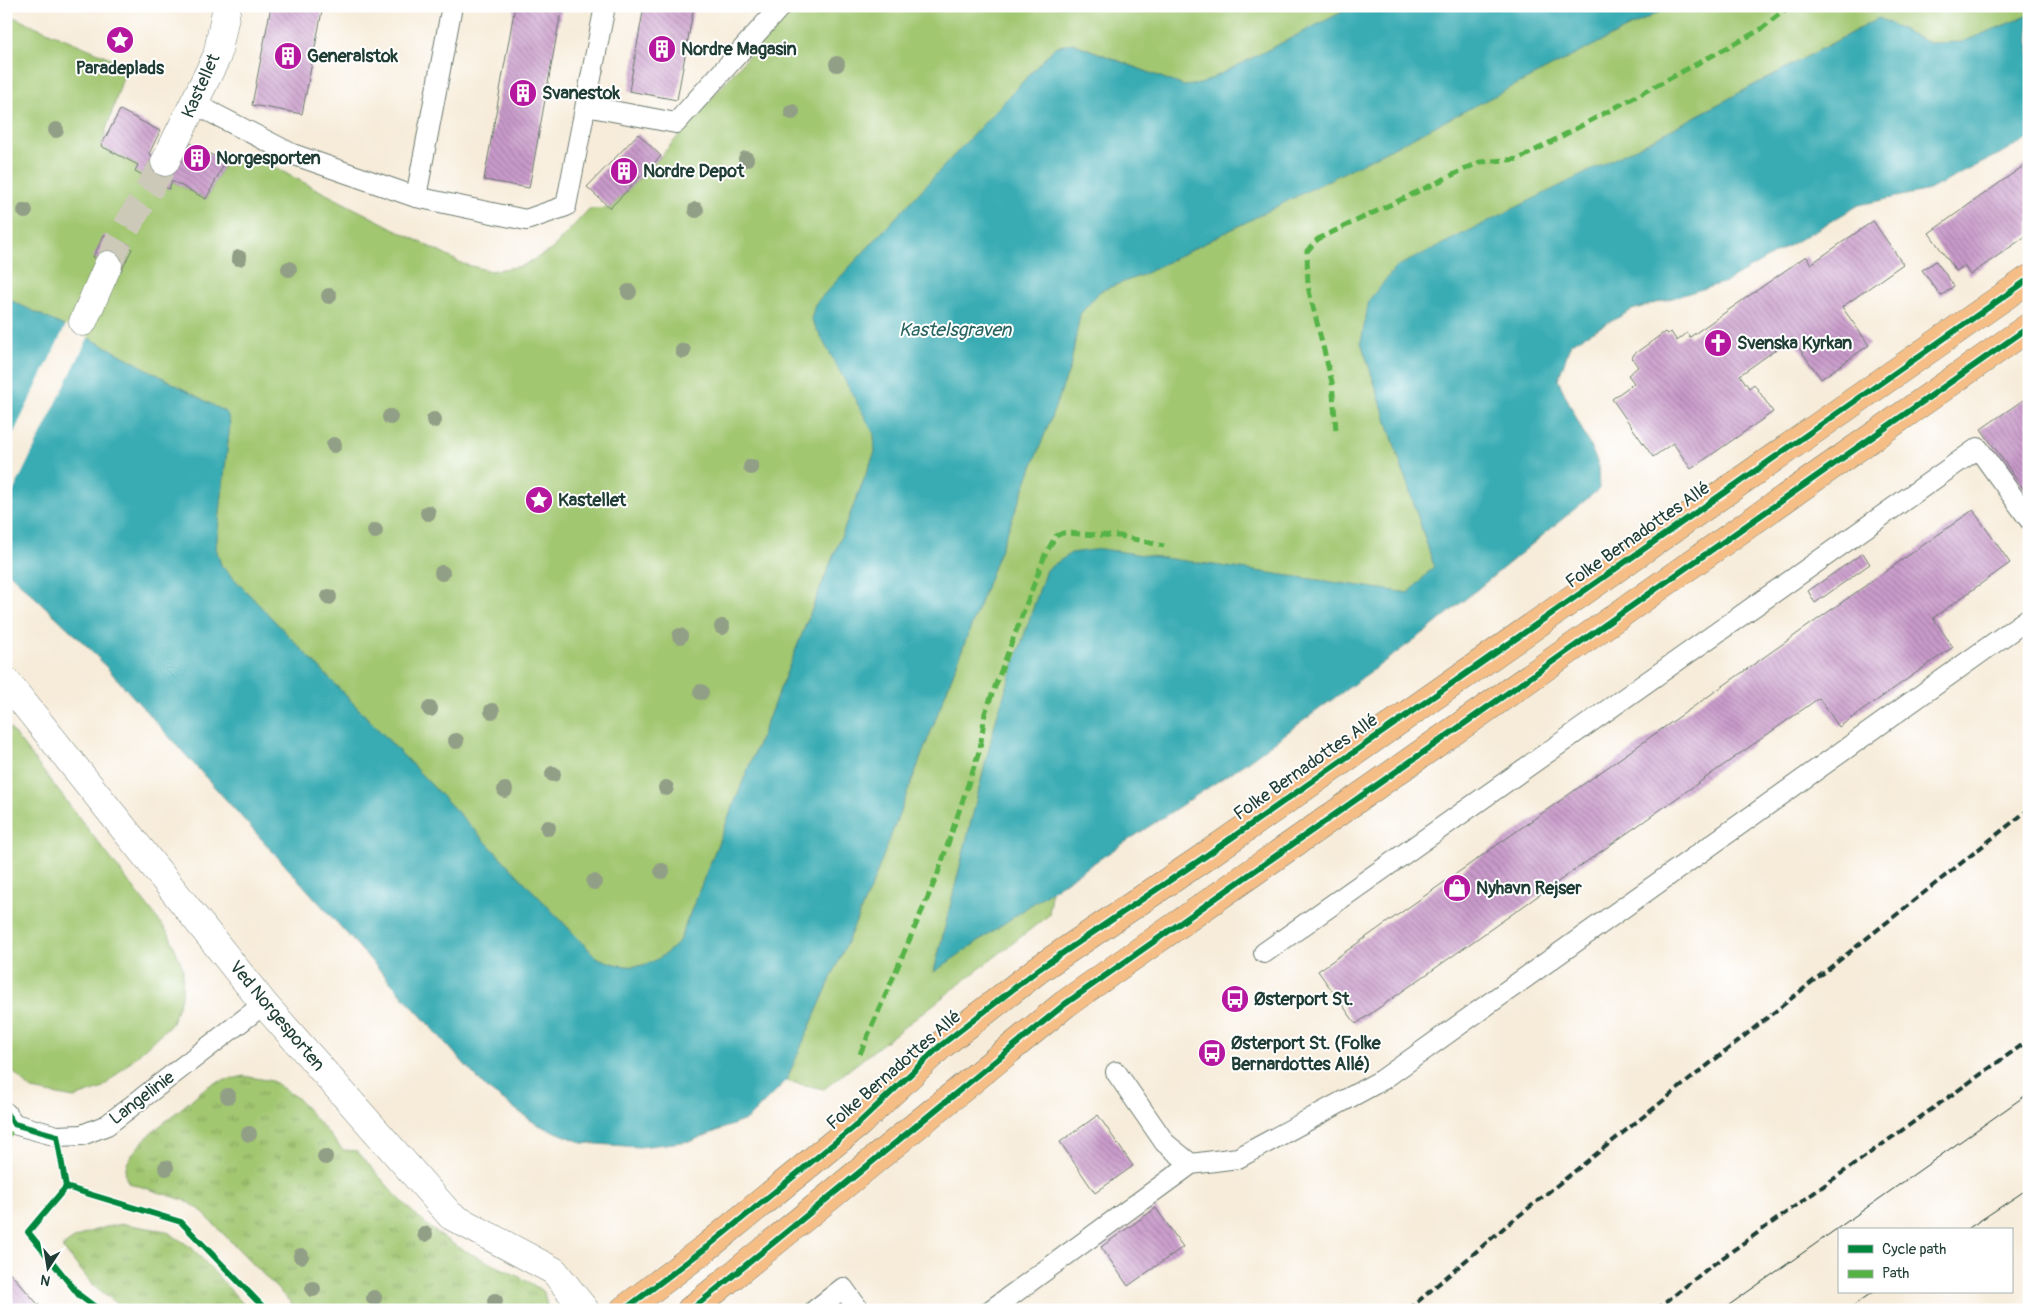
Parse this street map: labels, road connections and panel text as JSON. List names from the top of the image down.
{
  "streets": {
    "main road": ["Folke Bernadottes Allé"],
    "street": ["Kastellet", "Ved Norgesporten"],
    "lane": ["Langelinie"]
  },
  "crossings": [
    ["Ved Norgesporten", "Langelinie"]
  ],
  "water": ["Kastelsgraven"],
  "places": {
    "place": ["Paradeplads", "Kastellet"],
    "building": [
      "Nordre Magasin",
      "Generalstok",
      "Svanestok",
      "Norgesporten",
      "Nordre Depot"
    ],
    "church": ["Svenska Kyrkan"],
    "shop": ["Nyhavn Rejser"],
    "bus stop": ["Østerport St.", "Østerport St. (Folke Bernardottes Allé)"]
  },
  "legend": ["Cycle path", "Path"],
  "north": "bottom"
}
